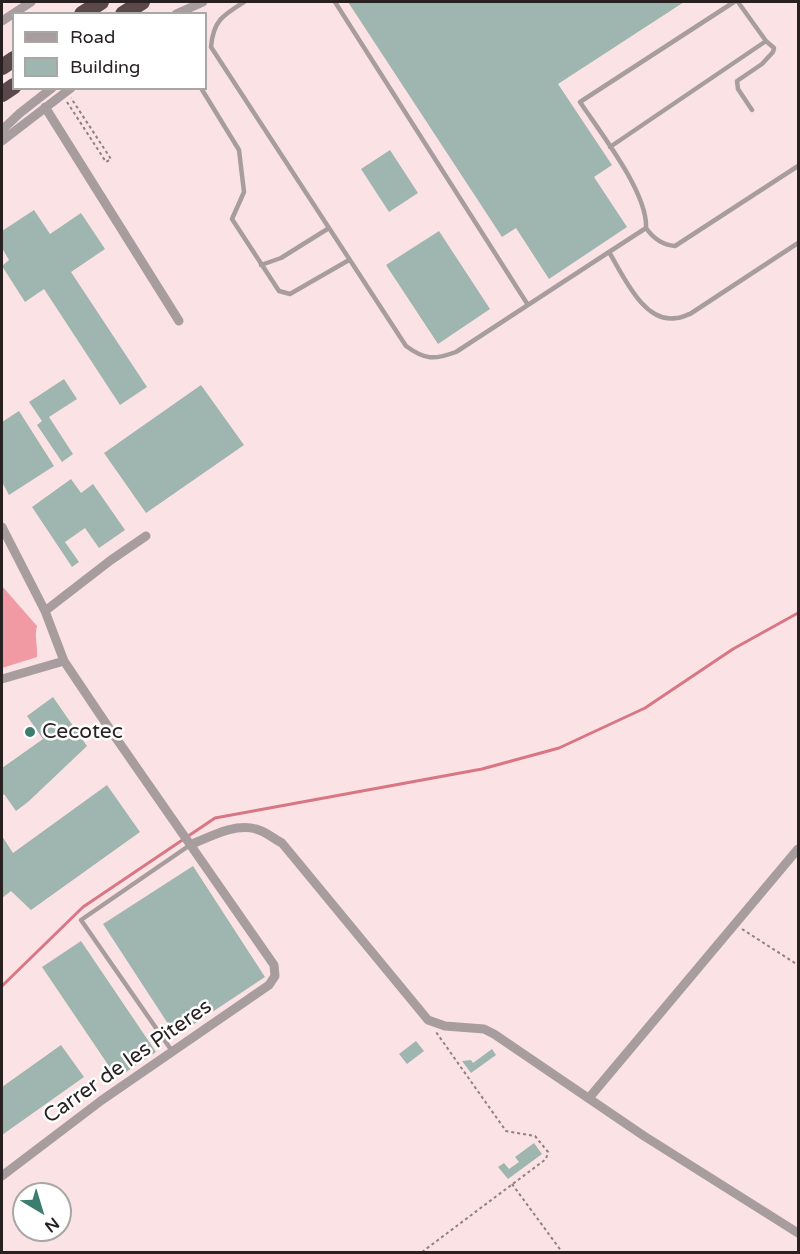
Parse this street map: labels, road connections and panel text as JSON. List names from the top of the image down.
{
  "streets": {
    "street": ["Carrer de les Piteres"]
  },
  "places": ["Cecotec"],
  "legend": ["Road", "Building"],
  "north": "bottom right"
}
